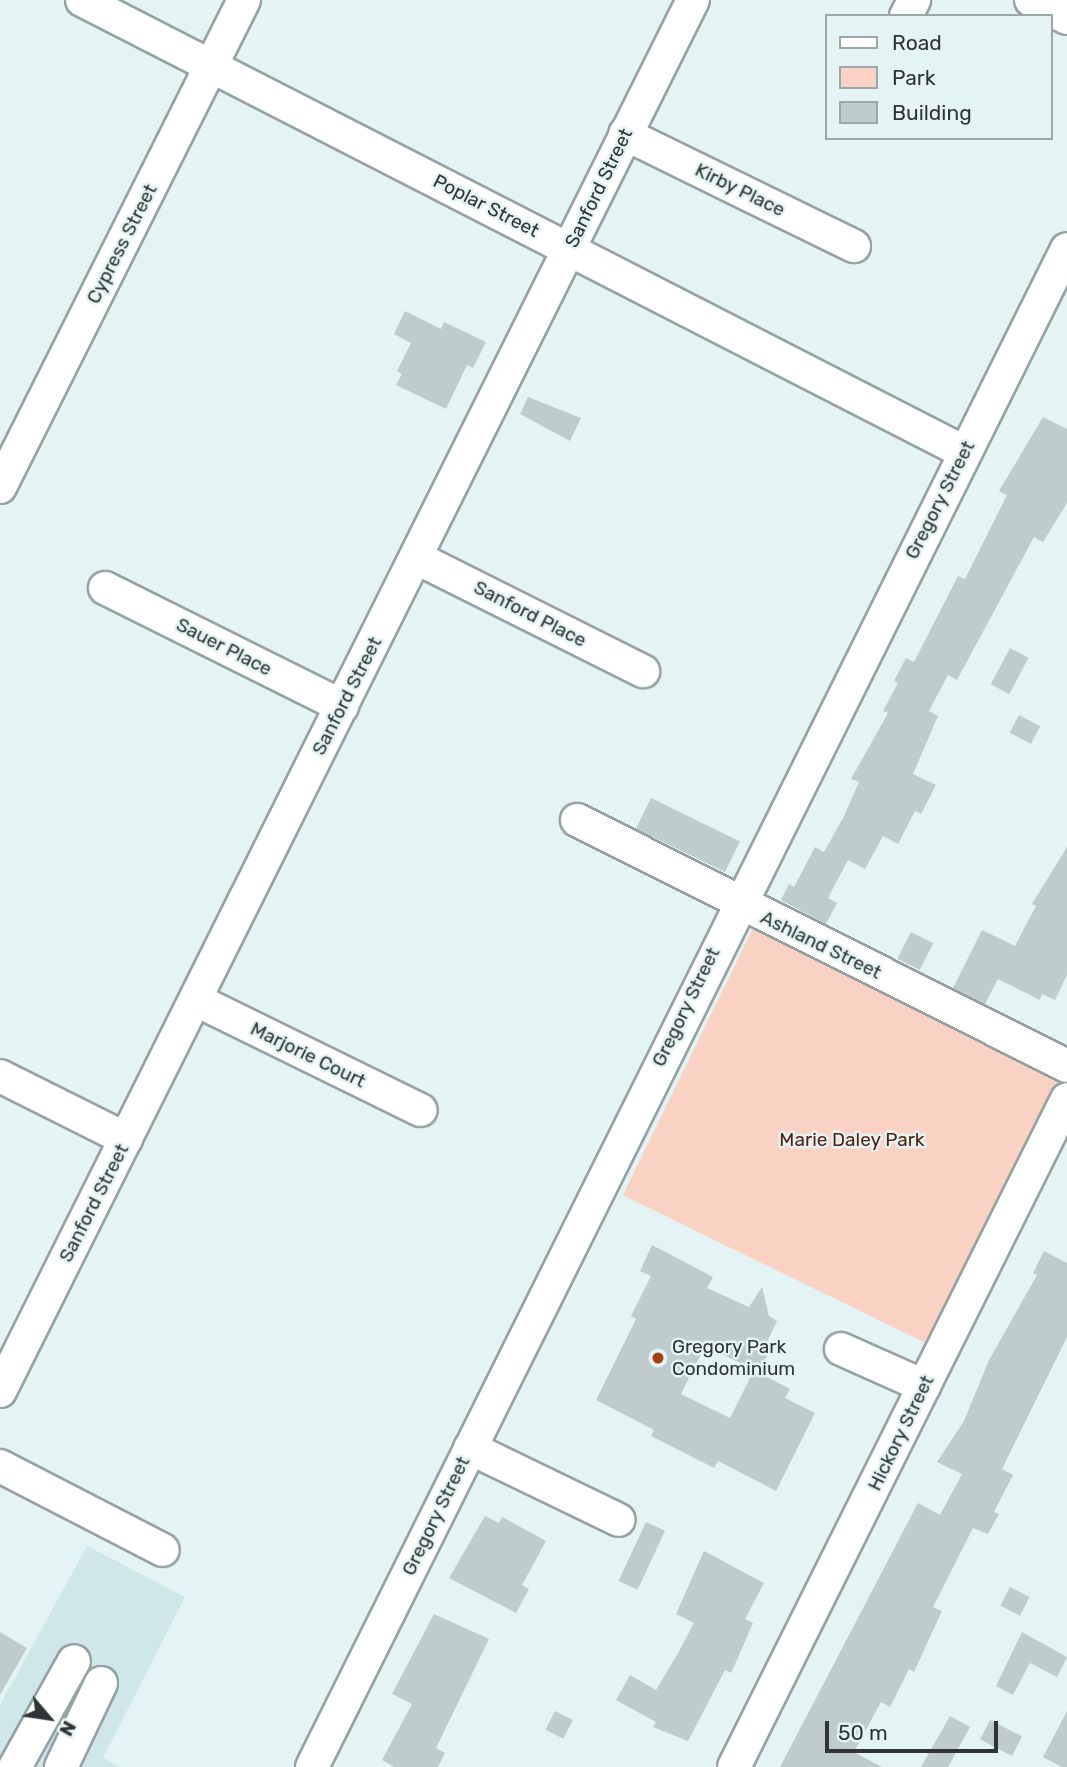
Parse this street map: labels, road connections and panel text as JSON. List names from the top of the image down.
{
  "streets": {
    "street": [
      "Sanford Street",
      "Kirby Place",
      "Poplar Street",
      "Cypress Street",
      "Gregory Street",
      "Sanford Place",
      "Sauer Place",
      "Ashland Street",
      "Marjorie Court",
      "Hickory Street"
    ]
  },
  "crossings": [
    ["Sanford Street", "Kirby Place"],
    ["Sanford Street", "Poplar Street"],
    ["Sanford Street", "Sanford Place"],
    ["Sanford Street", "Sauer Place"],
    ["Sanford Street", "Marjorie Court"],
    ["Poplar Street", "Cypress Street"],
    ["Poplar Street", "Gregory Street"],
    ["Gregory Street", "Ashland Street"]
  ],
  "parks": ["Marie Daley Park"],
  "places": ["Gregory Park Condominium"],
  "legend": ["Road", "Park", "Building"],
  "scale_bar": "50 m",
  "north": "bottom right"
}
